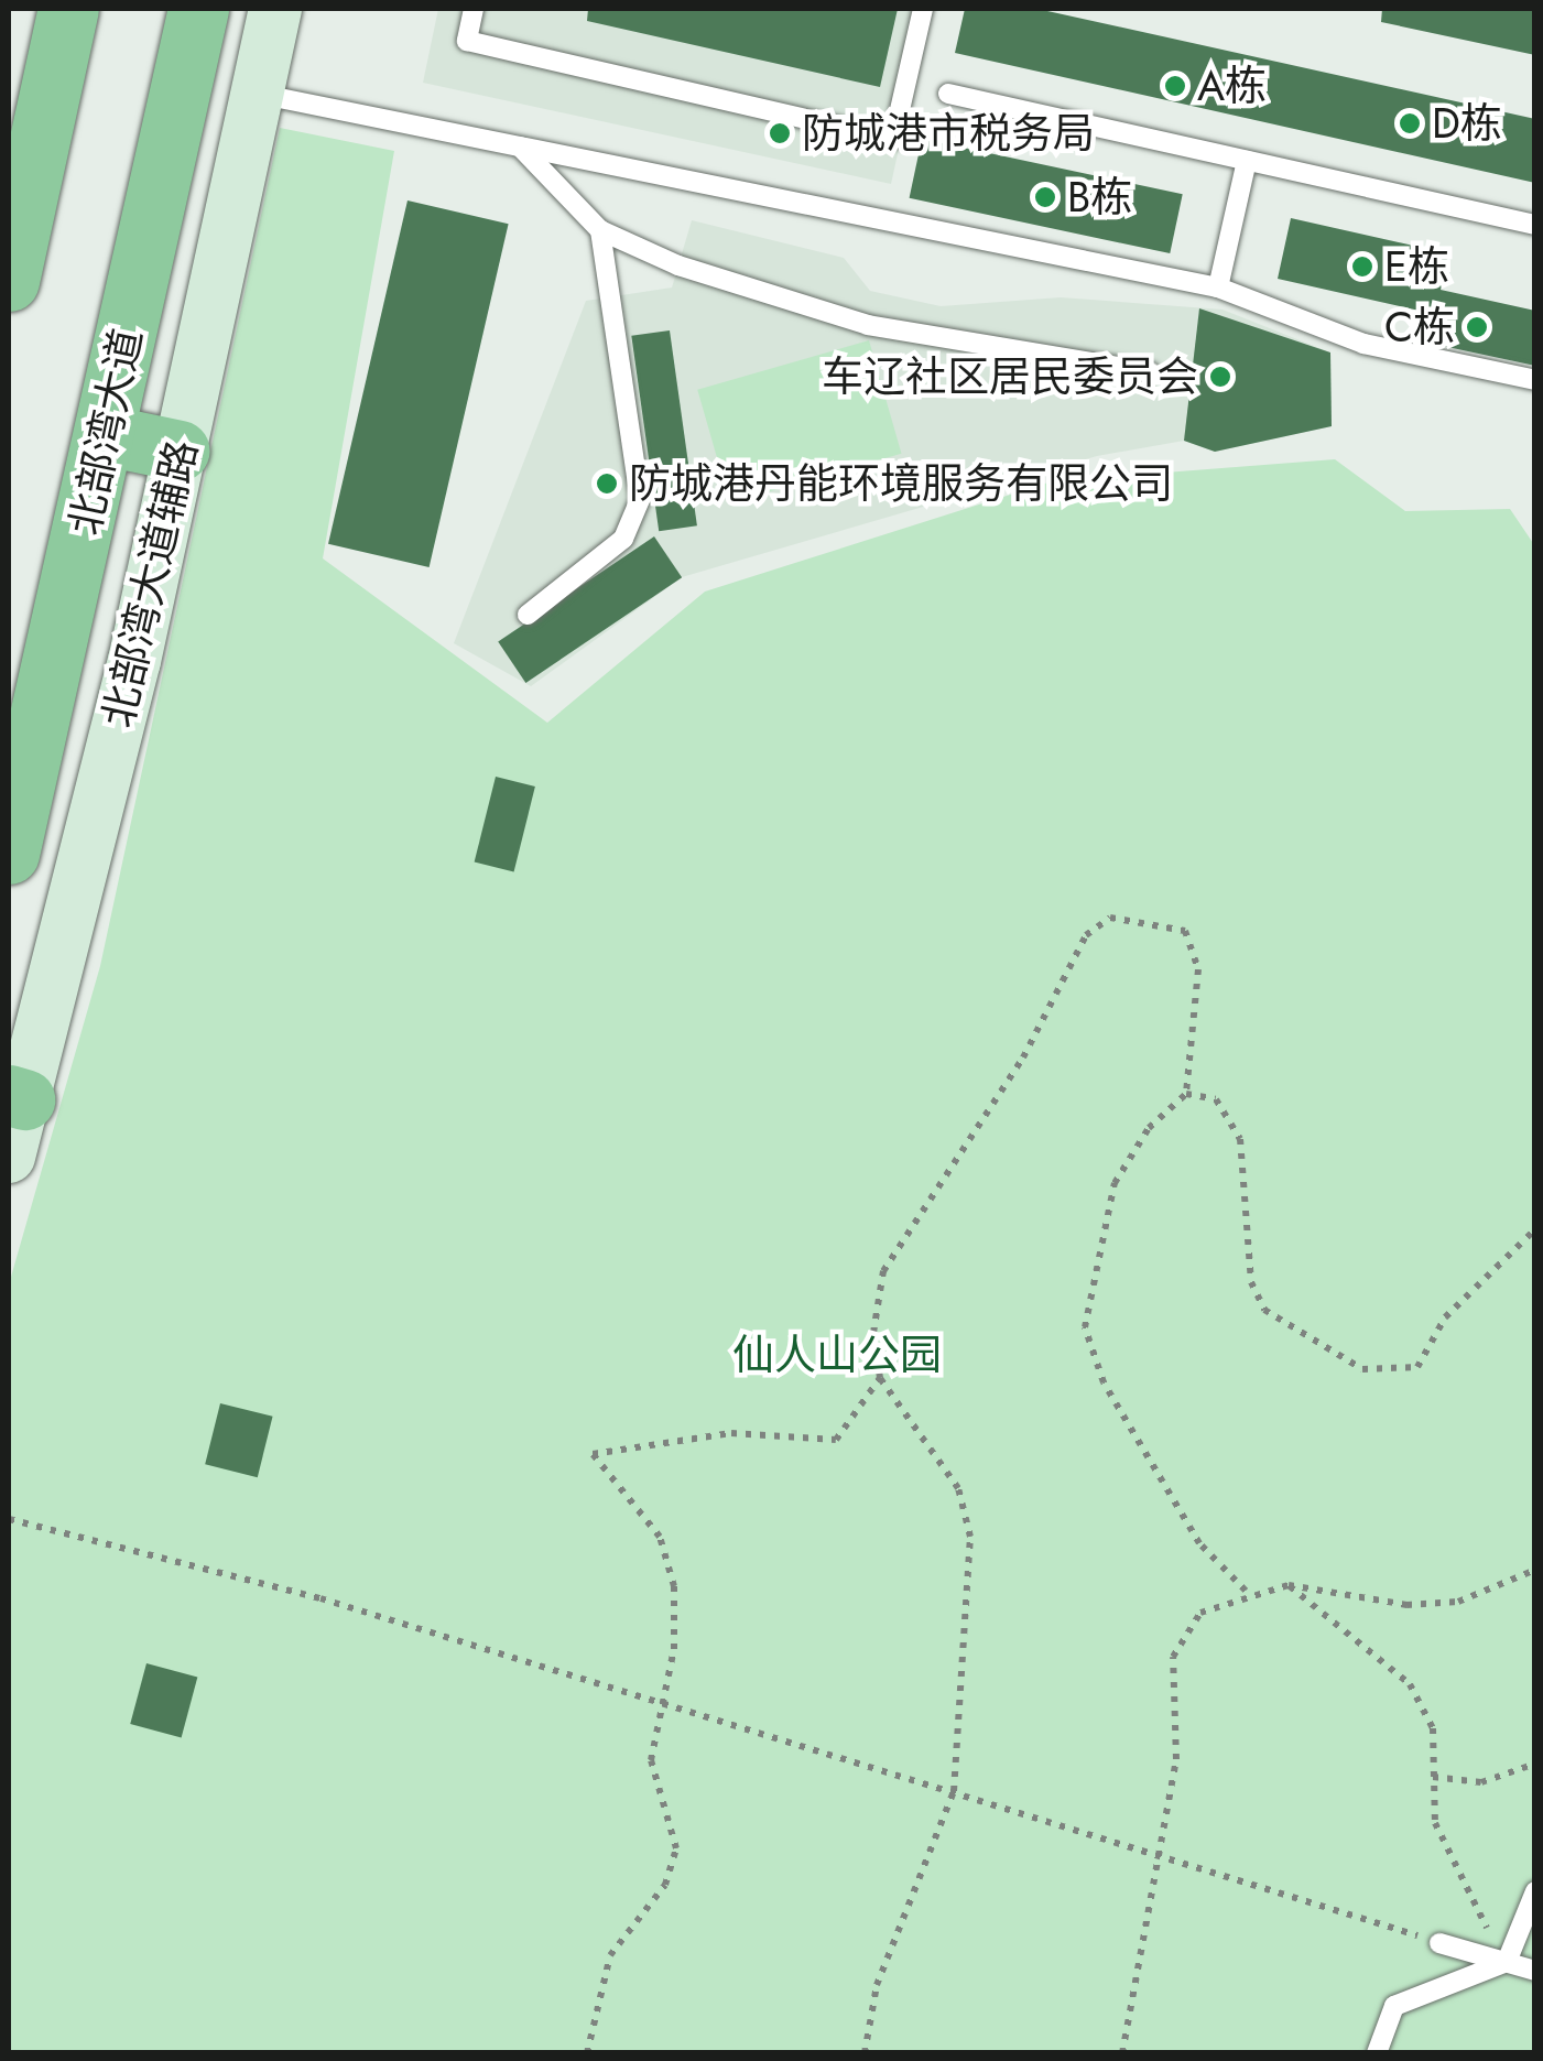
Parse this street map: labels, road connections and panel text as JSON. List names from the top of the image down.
{
  "streets": {
    "highway": ["北部湾大道"],
    "main road": ["北部湾大道辅路"]
  },
  "parks": ["仙人山公园"],
  "places": [
    "A栋",
    "D栋",
    "防城港市税务局",
    "B栋",
    "E栋",
    "C栋",
    "车辽社区居民委员会",
    "防城港丹能环境服务有限公司"
  ]
}
